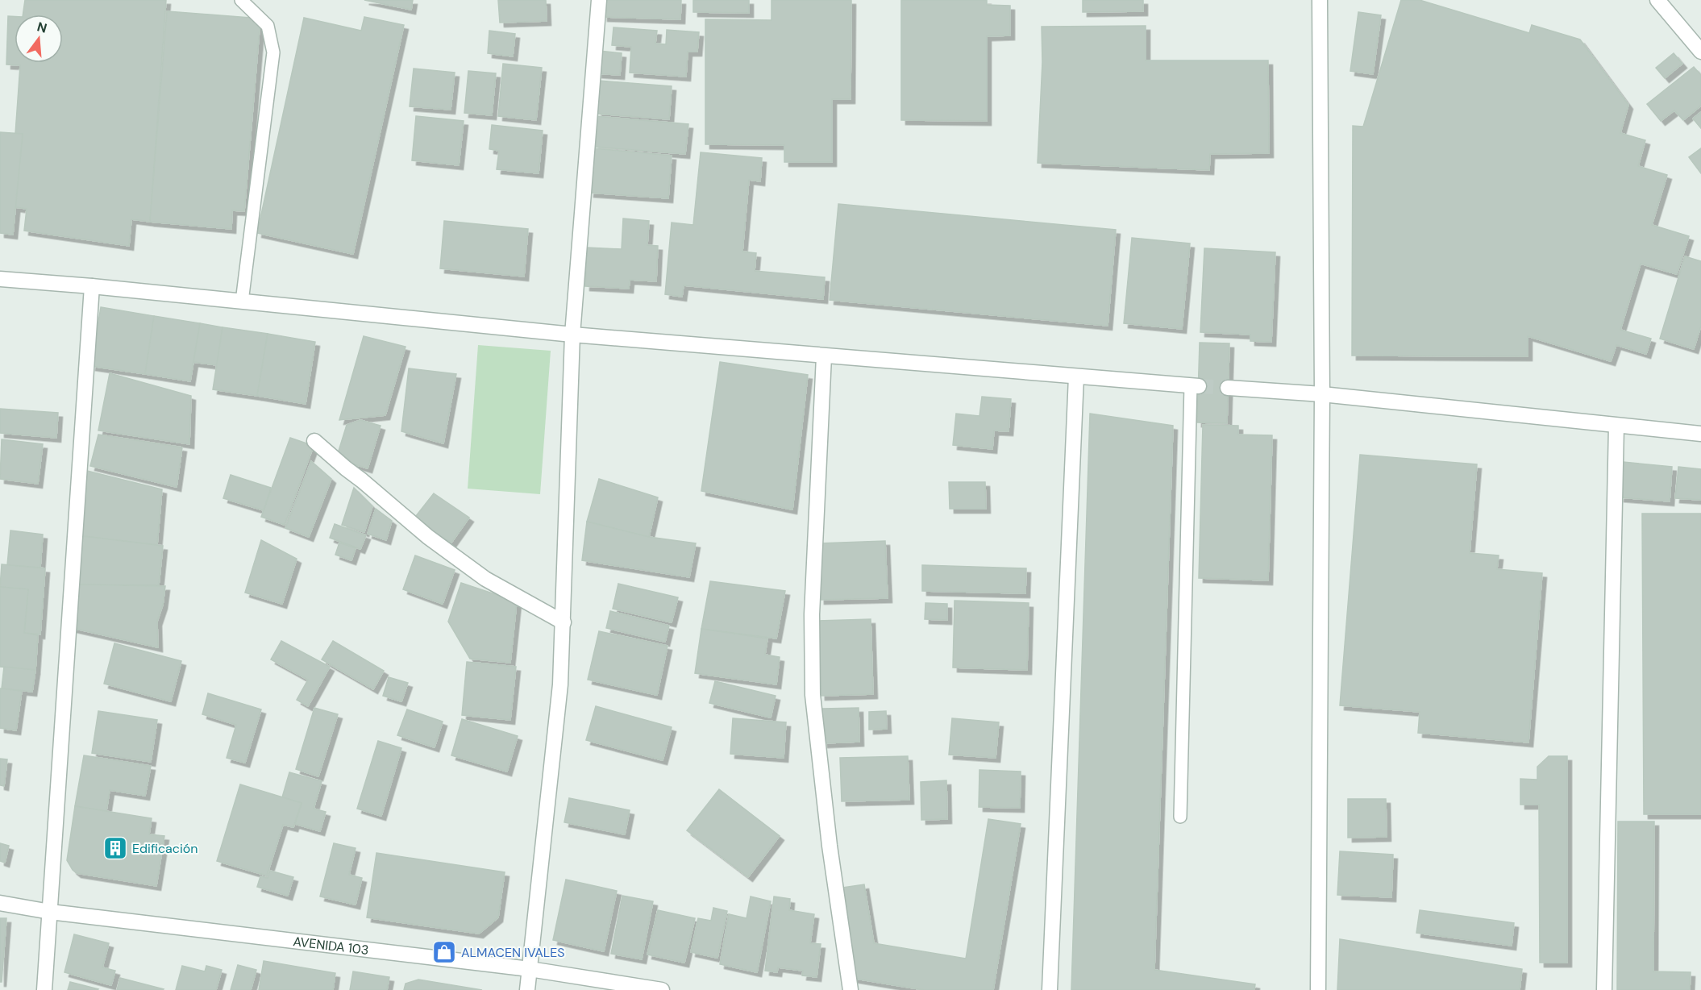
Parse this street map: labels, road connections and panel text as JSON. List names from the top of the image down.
{
  "streets": {
    "street": ["AVENIDA 103"]
  },
  "places": {
    "building": ["Edificación"],
    "shop": ["ALMACEN IVALES"]
  },
  "north": "top"
}
